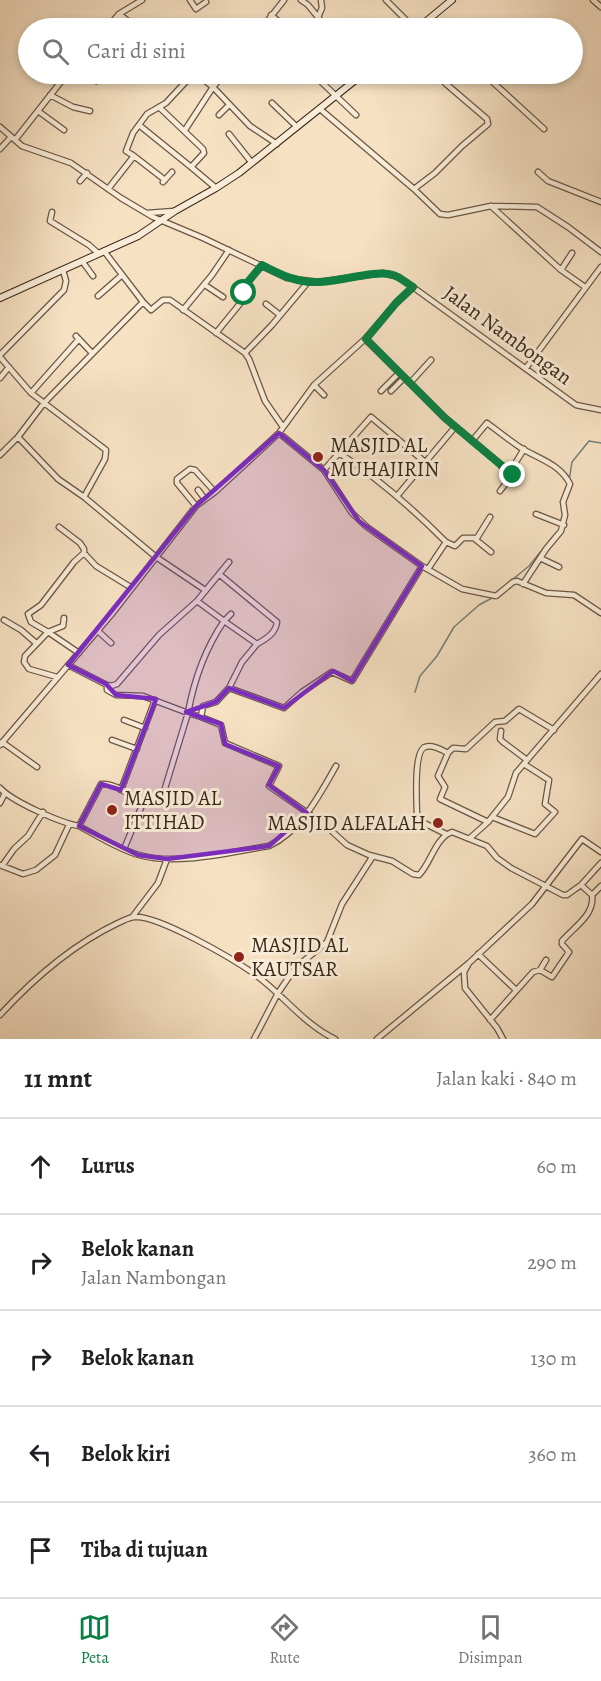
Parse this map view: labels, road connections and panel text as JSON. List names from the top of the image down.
{
  "streets": {
    "street": ["Jalan Nambongan"]
  },
  "places": [
    "MASJID AL MUHAJIRIN",
    "MASJID AL ITTIHAD",
    "MASJID ALFALAH",
    "MASJID AL KAUTSAR"
  ],
  "page": {
    "search": "Cari di sini",
    "heading": ["11 mnt", "Jalan kaki · 840 m"],
    "list": [
      ["Lurus", "60 m"],
      ["Belok kanan", "Jalan Nambongan", "290 m"],
      ["Belok kanan", "130 m"],
      ["Belok kiri", "360 m"],
      "Tiba di tujuan"
    ],
    "nav": ["Peta", "Rute", "Disimpan"]
  }
}
